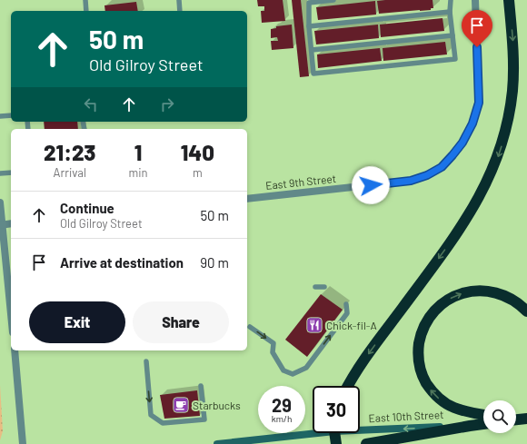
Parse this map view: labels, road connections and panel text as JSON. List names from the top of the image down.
{
  "streets": {
    "highway": ["East 10th Street"],
    "street": ["East 9th Street"]
  },
  "one_way": ["East 10th Street"],
  "places": {
    "restaurant": ["Chick-fil-A"],
    "cafe": ["Starbucks"]
  },
  "page": {
    "turn": ["50 m", "Old Gilroy Street"],
    "eta": [
      "21:23",
      "Arrival",
      "1",
      "min",
      "140",
      "m"
    ],
    "list": [
      {
        "name": "Continue",
        "note": "Old Gilroy Street",
        "value": "50 m"
      },
      {
        "name": "Arrive at destination",
        "value": "90 m"
      }
    ],
    "buttons": ["Exit", "Share"],
    "speed": "29 km/h",
    "limit": "30"
  }
}
